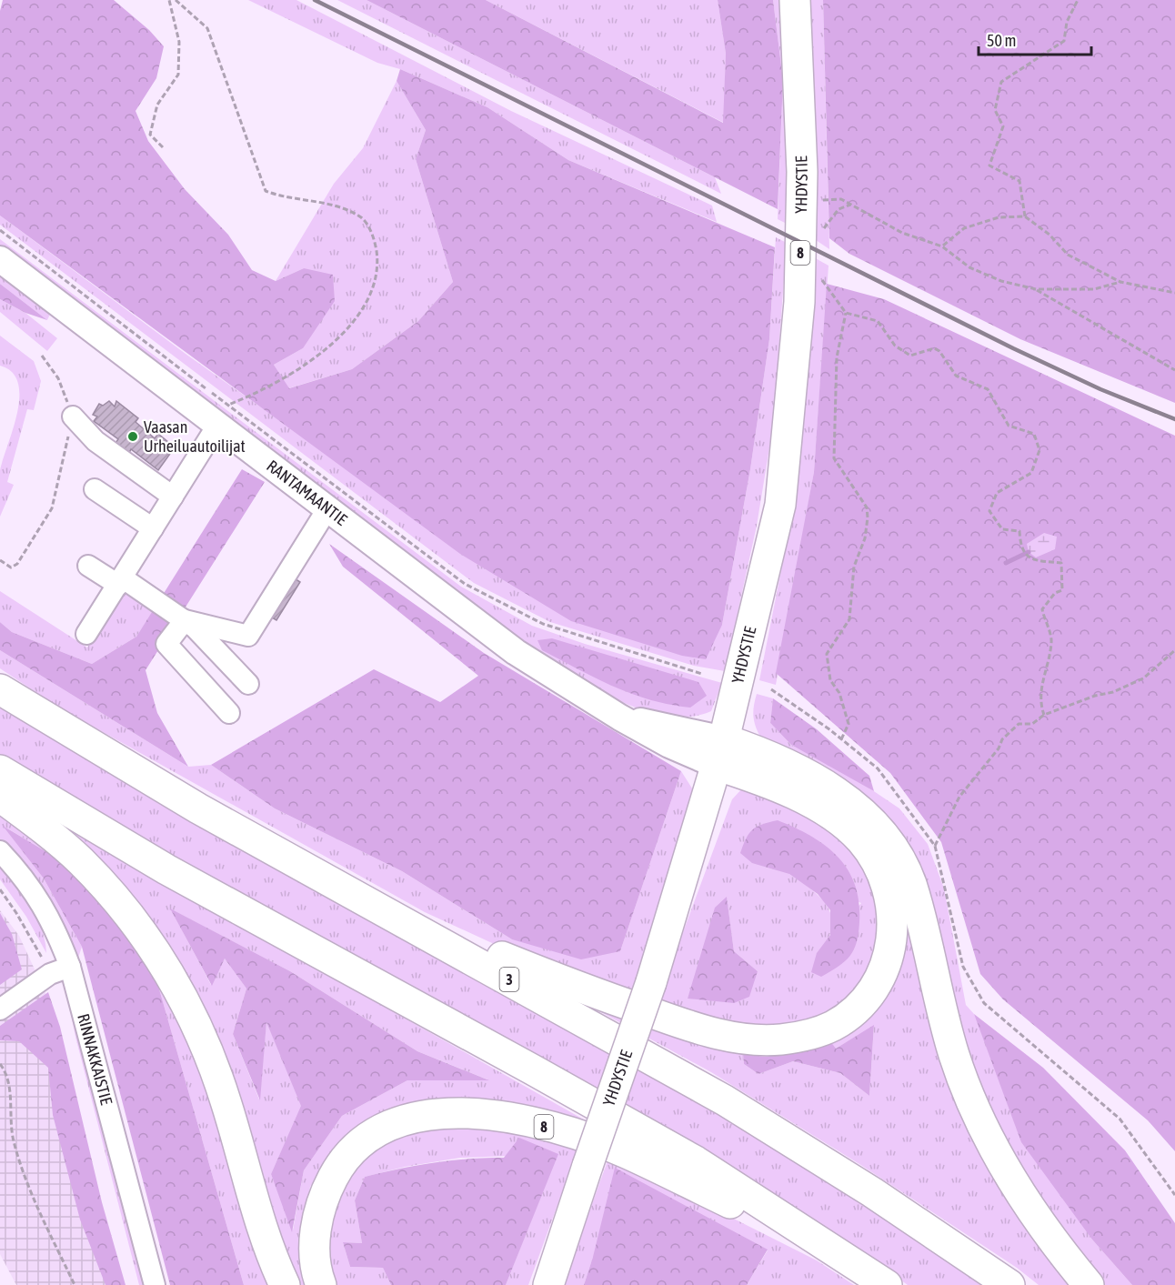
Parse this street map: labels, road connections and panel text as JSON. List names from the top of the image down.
{
  "streets": {
    "highway": ["YHDYSTIE", "8", "3"],
    "main road": ["RANTAMAANTIE"],
    "street": ["RINNAKKAISTIE"]
  },
  "crossings": [
    ["YHDYSTIE", "RANTAMAANTIE"]
  ],
  "places": ["Vaasan Urheiluautoilijat"],
  "scale_bar": "50 m"
}
